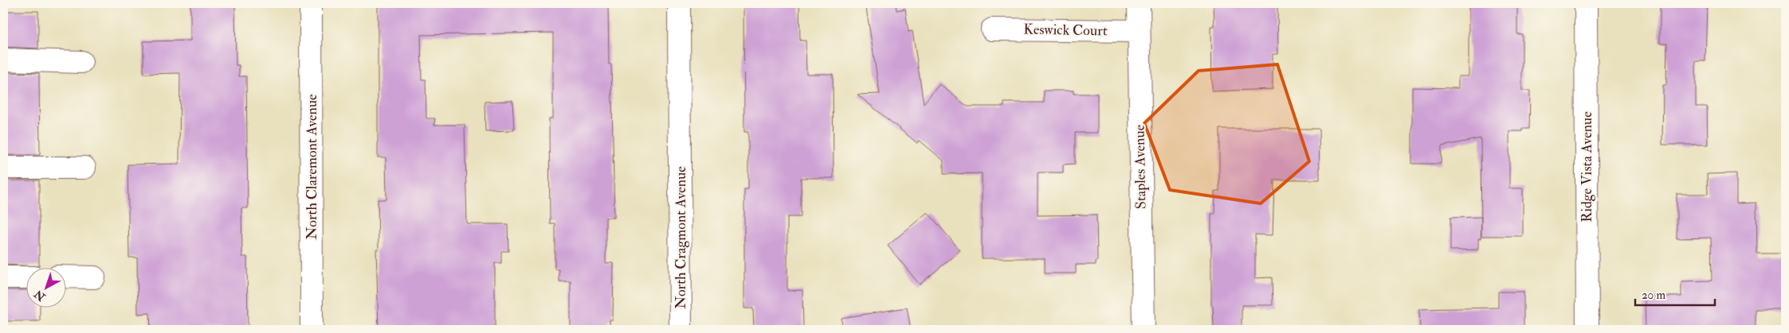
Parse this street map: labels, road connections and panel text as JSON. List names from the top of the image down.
{
  "streets": {
    "street": [
      "Keswick Court",
      "North Claremont Avenue",
      "Staples Avenue",
      "Ridge Vista Avenue",
      "North Cragmont Avenue"
    ]
  },
  "crossings": [
    ["Keswick Court", "Staples Avenue"]
  ],
  "scale_bar": "20 m",
  "north": "bottom left"
}
